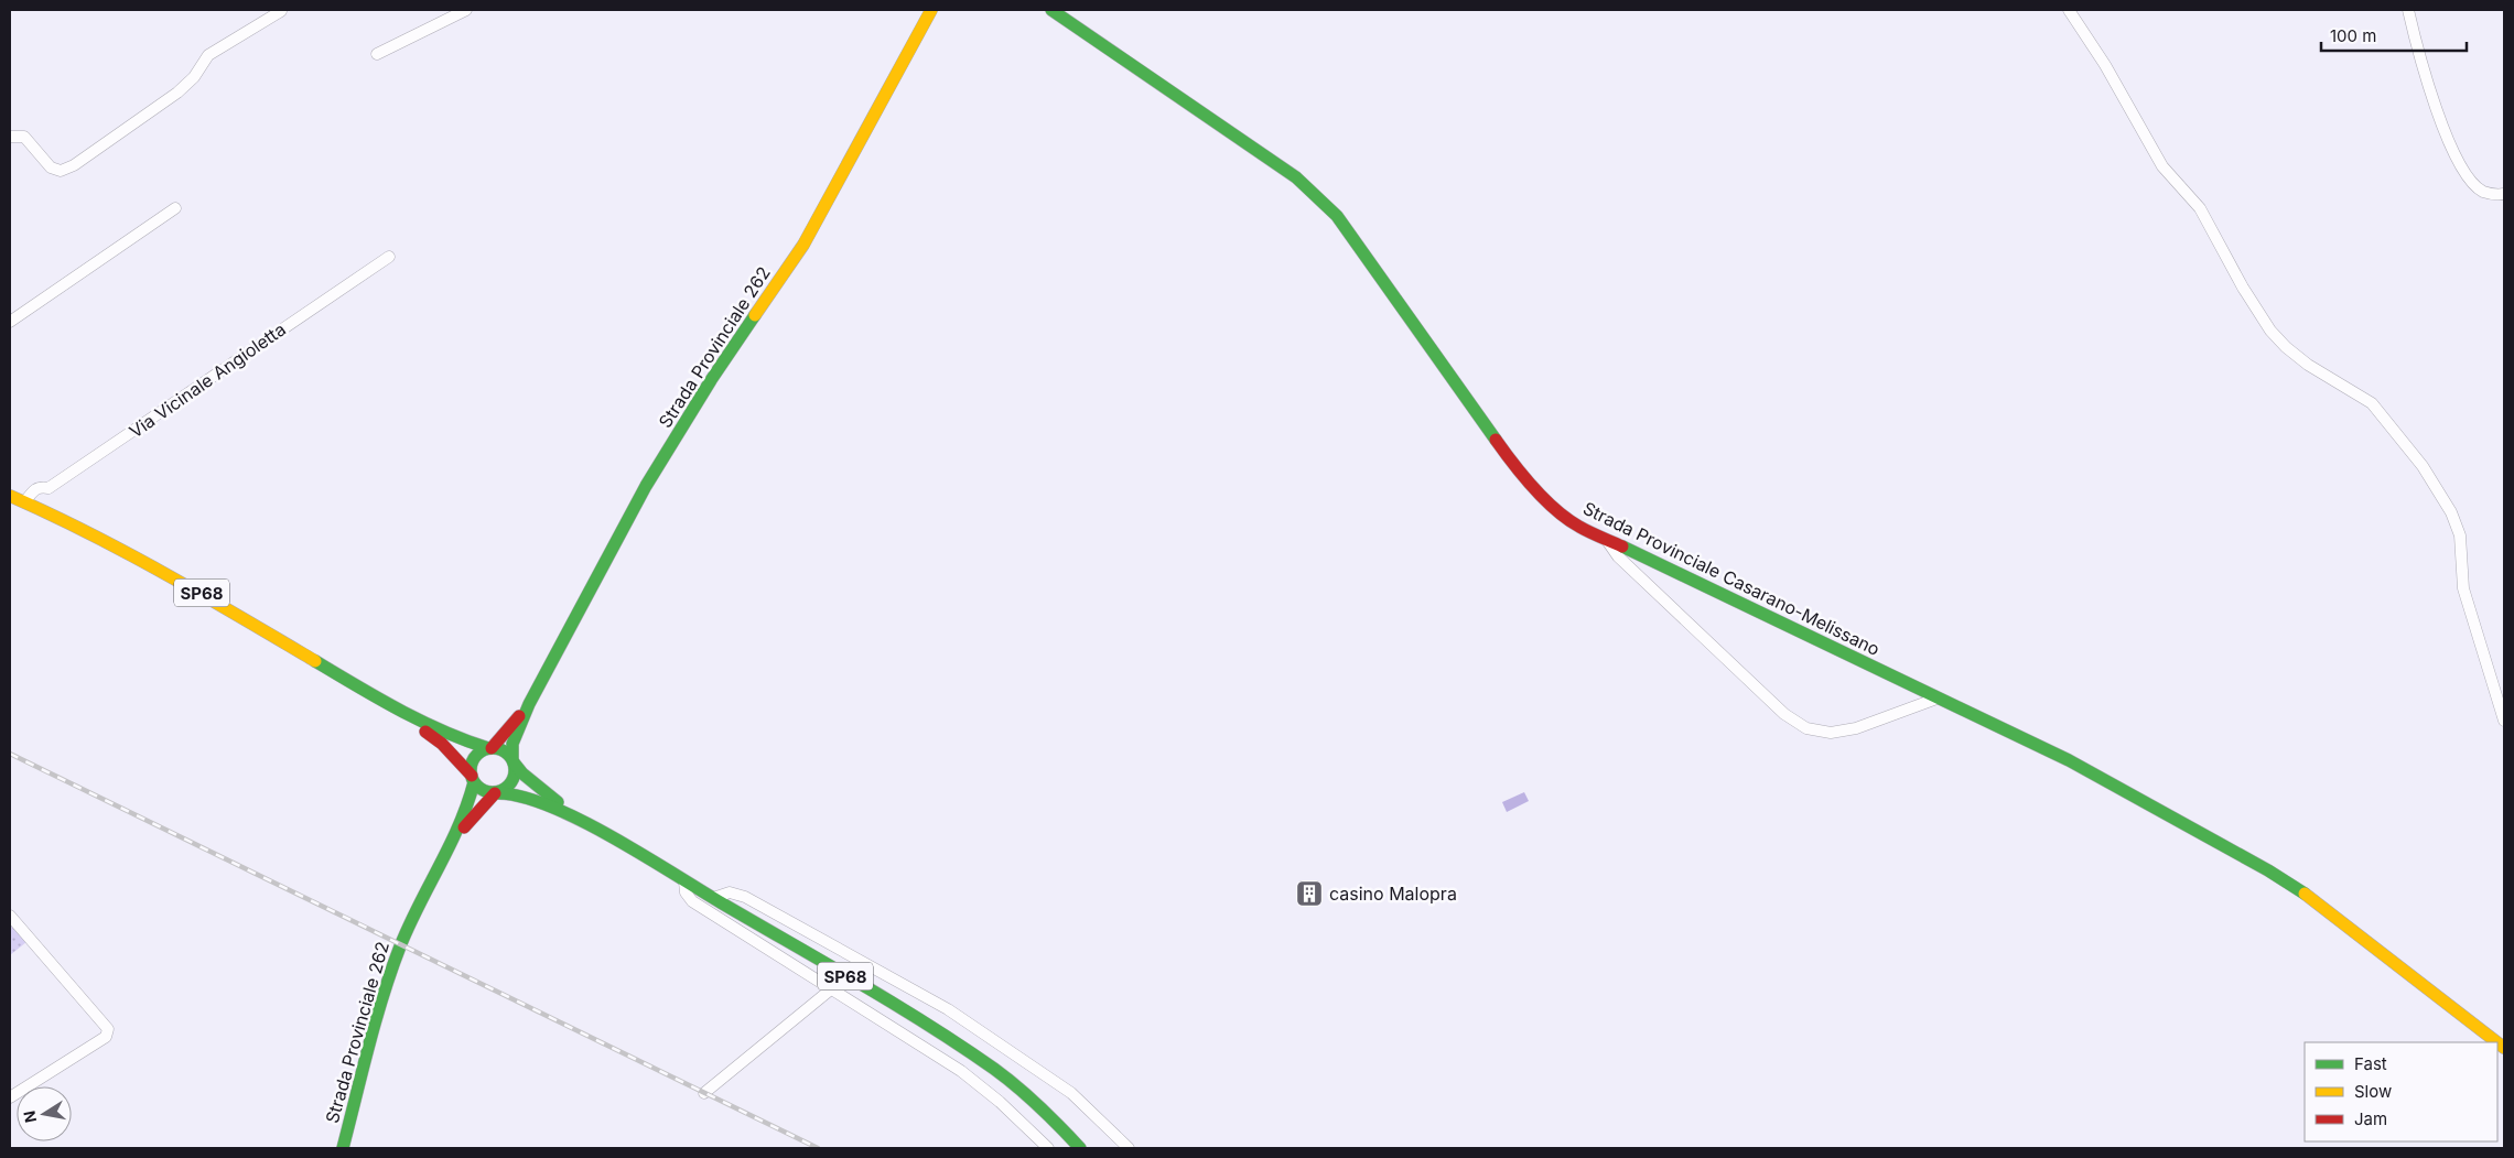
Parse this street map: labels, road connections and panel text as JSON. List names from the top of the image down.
{
  "streets": {
    "main road": ["Strada Provinciale 262", "Strada Provinciale Casarano-Melissano", "SP68"],
    "street": ["Via Vicinale Angioletta"]
  },
  "crossings": [
    ["Via Vicinale Angioletta", "SP68"]
  ],
  "places": {
    "building": ["casino Malopra"]
  },
  "legend": ["Fast", "Slow", "Jam"],
  "scale_bar": "100 m",
  "north": "left"
}
